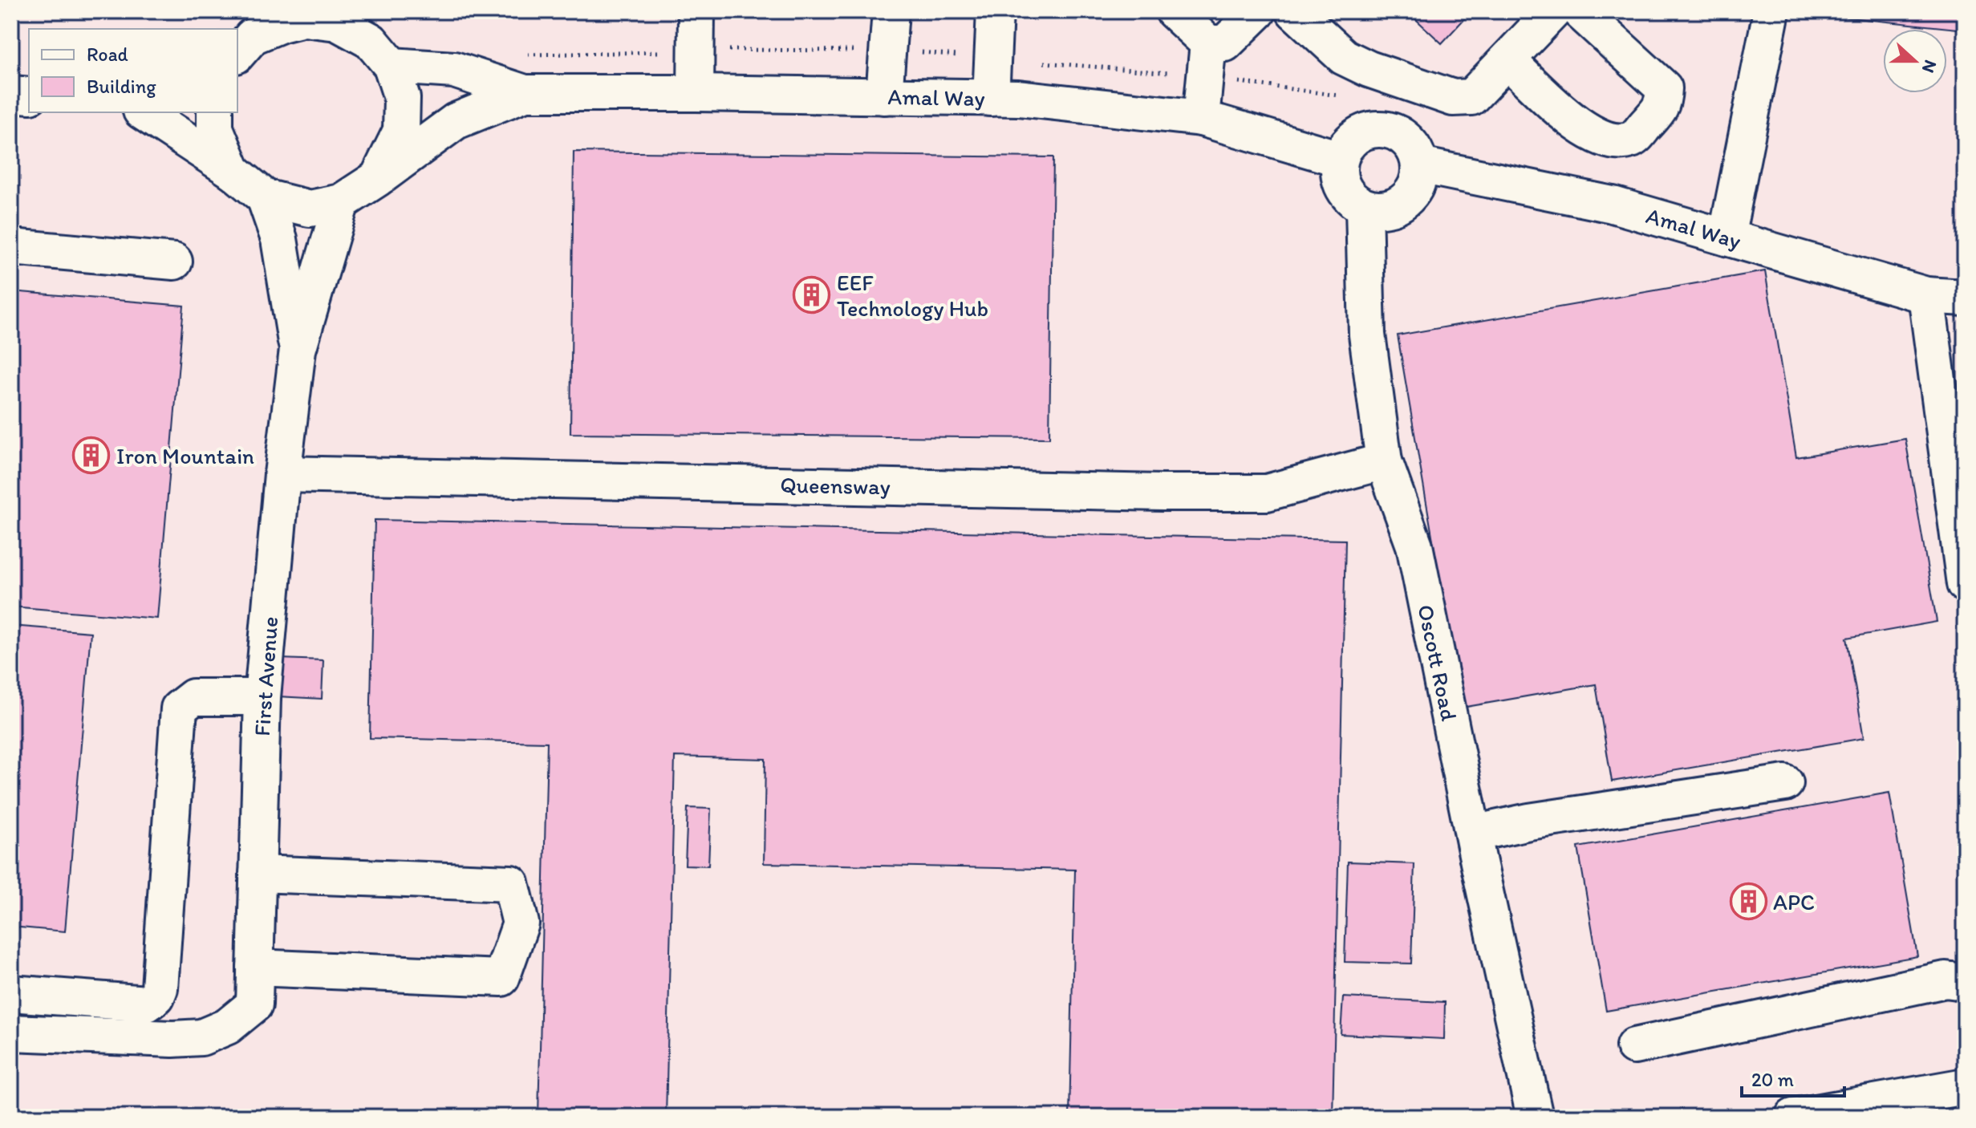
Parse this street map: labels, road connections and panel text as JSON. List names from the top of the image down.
{
  "streets": {
    "street": [
      "Amal Way",
      "Queensway",
      "Oscott Road",
      "First Avenue"
    ]
  },
  "crossings": [
    ["Amal Way", "Oscott Road"],
    ["Amal Way", "First Avenue"],
    ["Queensway", "Oscott Road"],
    ["Queensway", "First Avenue"]
  ],
  "places": {
    "building": ["EEF Technology Hub", "Iron Mountain", "APC"]
  },
  "legend": ["Road", "Building"],
  "scale_bar": "20 m",
  "north": "right"
}
